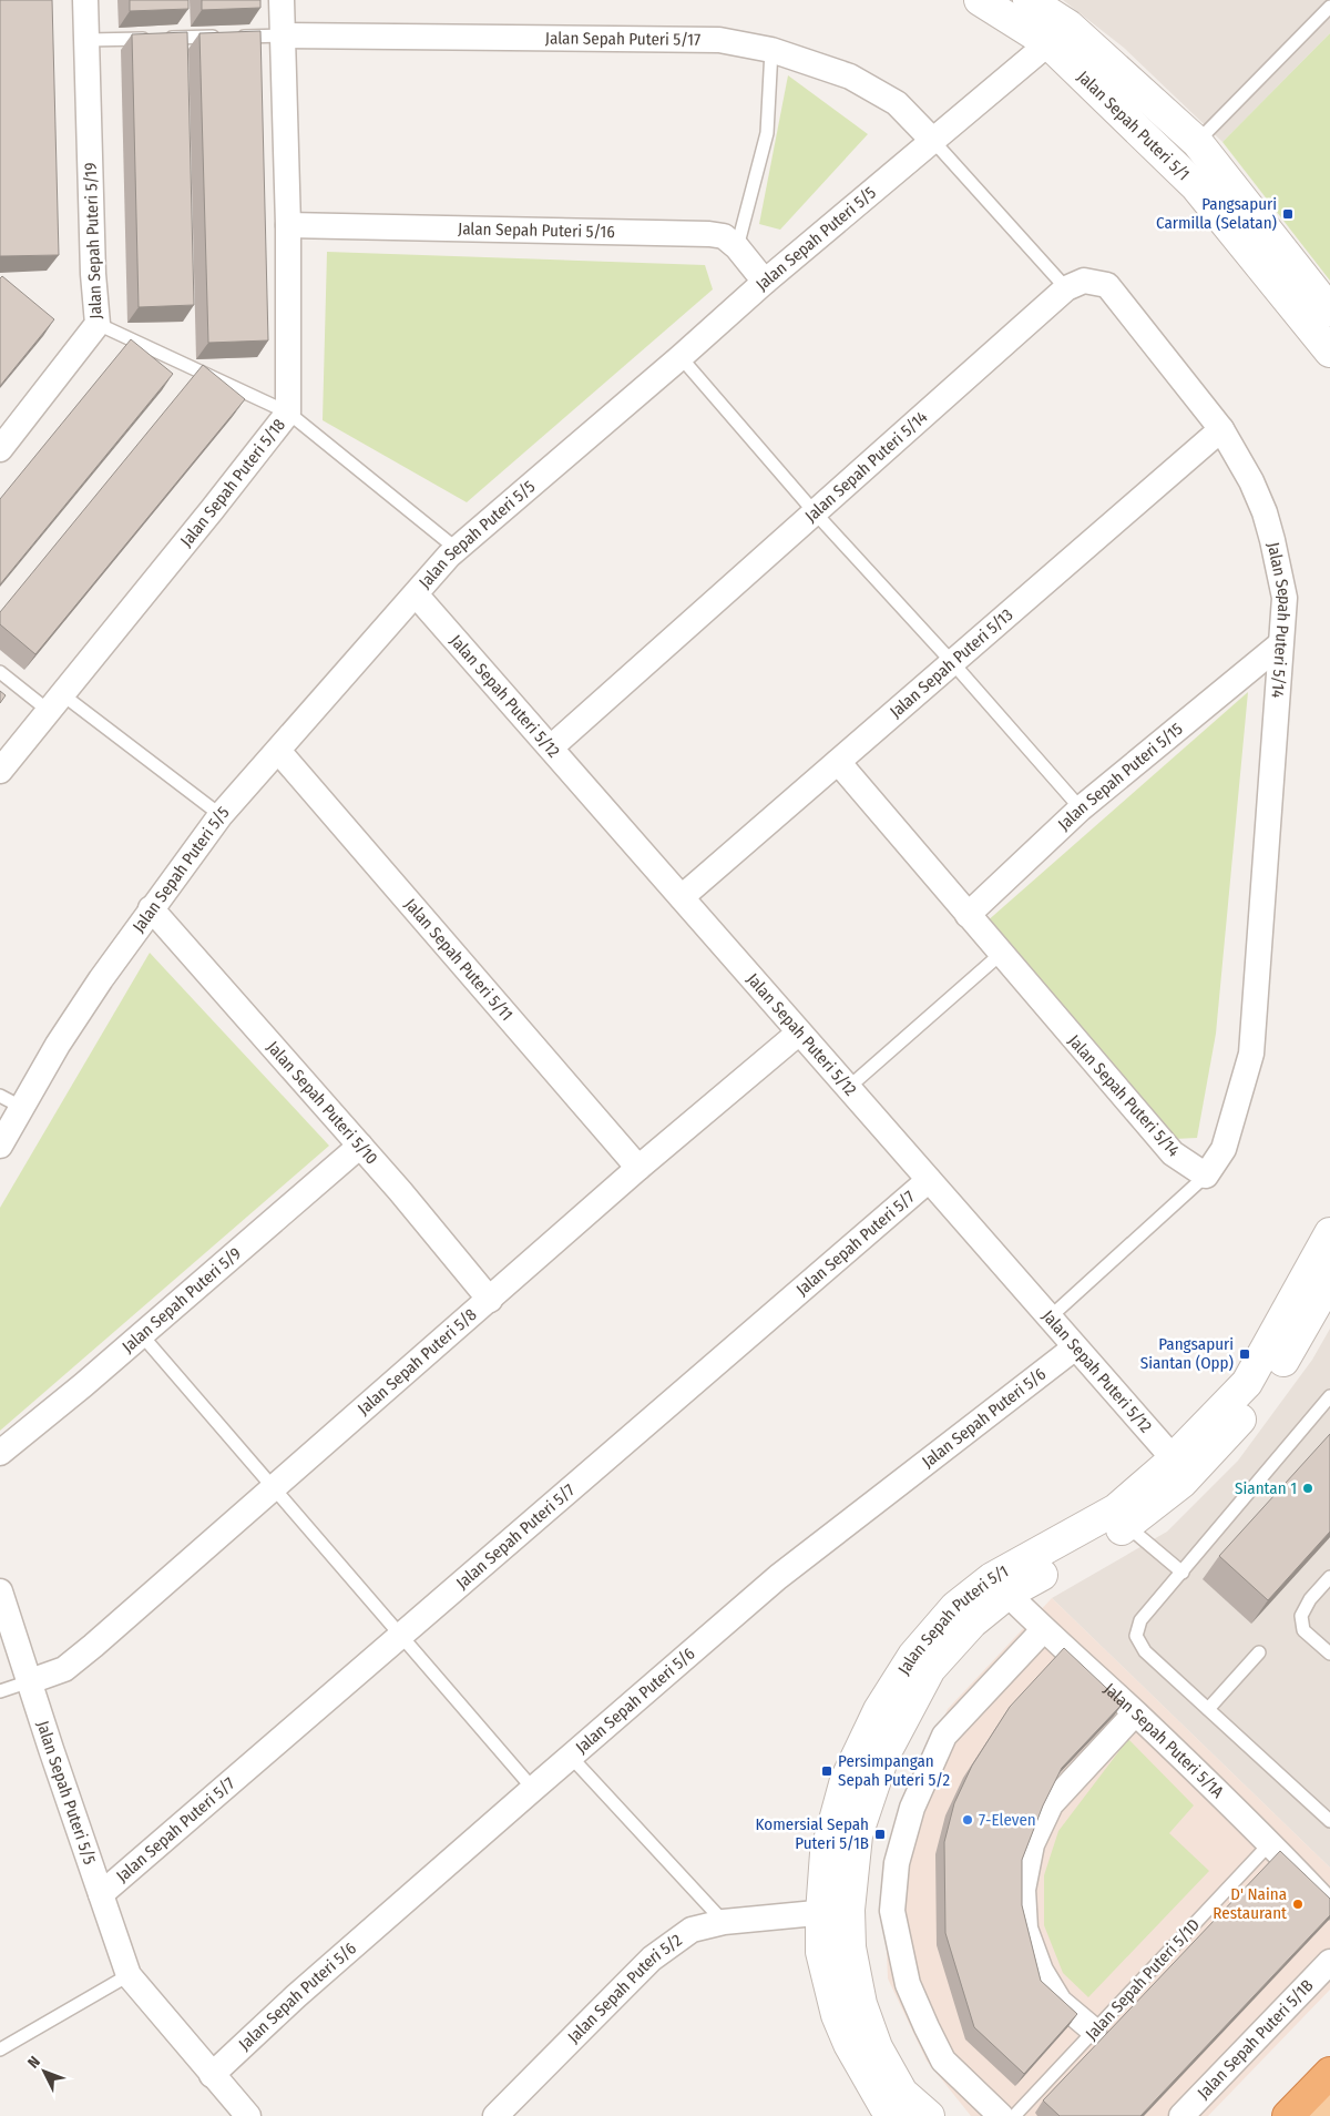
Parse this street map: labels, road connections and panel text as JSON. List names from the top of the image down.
{
  "streets": {
    "street": [
      "Jalan Sepah Puteri 5/17",
      "Jalan Sepah Puteri 5/1",
      "Jalan Sepah Puteri 5/16",
      "Jalan Sepah Puteri 5/5",
      "Jalan Sepah Puteri 5/19",
      "Jalan Sepah Puteri 5/14",
      "Jalan Sepah Puteri 5/18",
      "Jalan Sepah Puteri 5/13",
      "Jalan Sepah Puteri 5/12",
      "Jalan Sepah Puteri 5/15",
      "Jalan Sepah Puteri 5/11",
      "Jalan Sepah Puteri 5/10",
      "Jalan Sepah Puteri 5/7",
      "Jalan Sepah Puteri 5/9",
      "Jalan Sepah Puteri 5/8",
      "Jalan Sepah Puteri 5/6",
      "Jalan Sepah Puteri 5/1A",
      "Jalan Sepah Puteri 5/2",
      "Jalan Sepah Puteri 5/1B"
    ],
    "lane": ["Jalan Sepah Puteri 5/1D"]
  },
  "crossings": [
    ["Jalan Sepah Puteri 5/17", "Jalan Sepah Puteri 5/5"],
    ["Jalan Sepah Puteri 5/17", "Jalan Sepah Puteri 5/18"],
    ["Jalan Sepah Puteri 5/1", "Jalan Sepah Puteri 5/5"],
    ["Jalan Sepah Puteri 5/1", "Jalan Sepah Puteri 5/12"],
    ["Jalan Sepah Puteri 5/1", "Jalan Sepah Puteri 5/1A"],
    ["Jalan Sepah Puteri 5/1", "Jalan Sepah Puteri 5/2"],
    ["Jalan Sepah Puteri 5/16", "Jalan Sepah Puteri 5/5"],
    ["Jalan Sepah Puteri 5/16", "Jalan Sepah Puteri 5/18"],
    ["Jalan Sepah Puteri 5/5", "Jalan Sepah Puteri 5/12"],
    ["Jalan Sepah Puteri 5/5", "Jalan Sepah Puteri 5/11"],
    ["Jalan Sepah Puteri 5/5", "Jalan Sepah Puteri 5/10"],
    ["Jalan Sepah Puteri 5/5", "Jalan Sepah Puteri 5/7"],
    ["Jalan Sepah Puteri 5/5", "Jalan Sepah Puteri 5/8"],
    ["Jalan Sepah Puteri 5/5", "Jalan Sepah Puteri 5/6"],
    ["Jalan Sepah Puteri 5/14", "Jalan Sepah Puteri 5/13"],
    ["Jalan Sepah Puteri 5/14", "Jalan Sepah Puteri 5/12"],
    ["Jalan Sepah Puteri 5/14", "Jalan Sepah Puteri 5/15"],
    ["Jalan Sepah Puteri 5/13", "Jalan Sepah Puteri 5/12"],
    ["Jalan Sepah Puteri 5/12", "Jalan Sepah Puteri 5/7"],
    ["Jalan Sepah Puteri 5/12", "Jalan Sepah Puteri 5/8"],
    ["Jalan Sepah Puteri 5/12", "Jalan Sepah Puteri 5/6"],
    ["Jalan Sepah Puteri 5/11", "Jalan Sepah Puteri 5/8"],
    ["Jalan Sepah Puteri 5/10", "Jalan Sepah Puteri 5/9"],
    ["Jalan Sepah Puteri 5/10", "Jalan Sepah Puteri 5/8"],
    ["Jalan Sepah Puteri 5/1A", "Jalan Sepah Puteri 5/1D"]
  ],
  "places": {
    "transit": [
      "Pangsapuri Carmilla (Selatan)",
      "Pangsapuri Siantan (Opp)",
      "Persimpangan Sepah Puteri 5/2",
      "Komersial Sepah Puteri 5/1B"
    ],
    "other": ["Siantan 1", "7-Eleven", "D' Naina Restaurant"]
  },
  "north": "top left"
}
